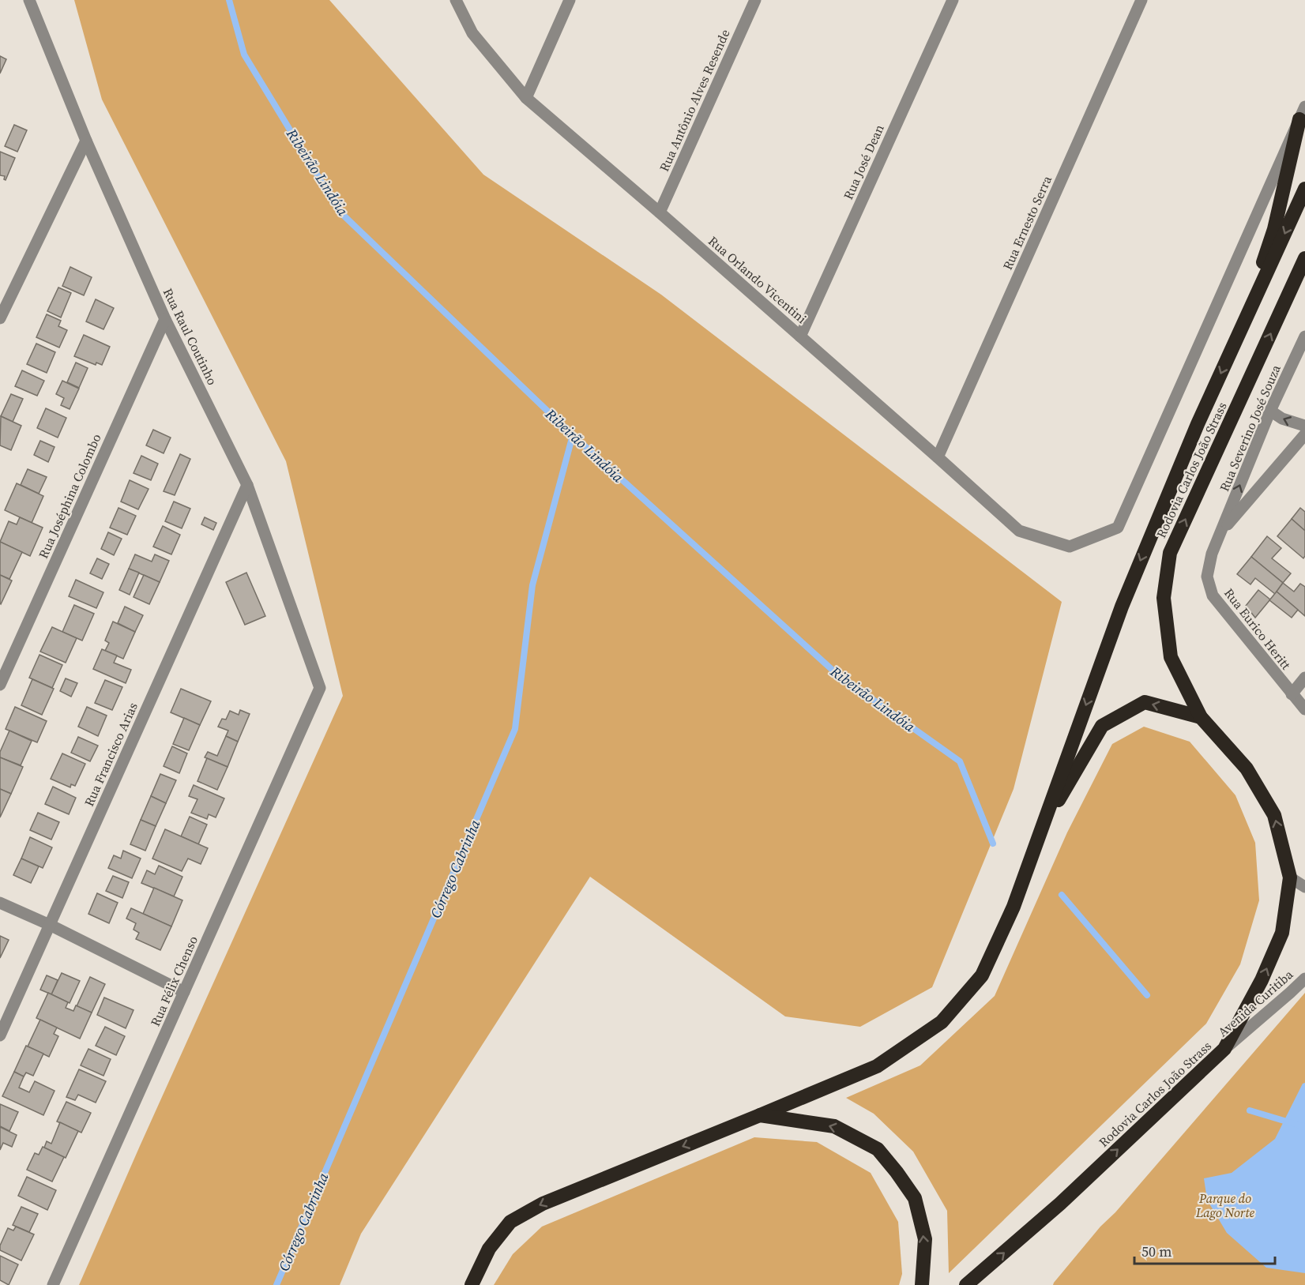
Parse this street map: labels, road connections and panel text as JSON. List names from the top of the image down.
{
  "streets": {
    "highway": ["Rodovia Carlos João Strass"],
    "street": [
      "Rua Antônio Alves Resende",
      "Rua José Dean",
      "Rua Ernesto Serra",
      "Rua Orlando Vicentini",
      "Rua Raul Coutinho",
      "Rua Severino José Souza",
      "Rua Joséphina Colombo",
      "Rua Eurico Heritt",
      "Rua Francisco Arias",
      "Rua Félix Chenso",
      "Avenida Curitiba"
    ]
  },
  "crossings": [
    ["Rua Antônio Alves Resende", "Rua Orlando Vicentini"],
    ["Rua José Dean", "Rua Orlando Vicentini"],
    ["Rua Ernesto Serra", "Rua Orlando Vicentini"],
    ["Rua Raul Coutinho", "Rua Joséphina Colombo"],
    ["Rua Raul Coutinho", "Rua Francisco Arias"],
    ["Rua Raul Coutinho", "Rua Félix Chenso"],
    ["Rua Severino José Souza", "Rua Eurico Heritt"],
    ["Rodovia Carlos João Strass", "Avenida Curitiba"]
  ],
  "water": ["Ribeirão Lindóia", "Córrego Cabrinha"],
  "parks": ["Parque do Lago Norte"],
  "scale_bar": "50 m"
}
